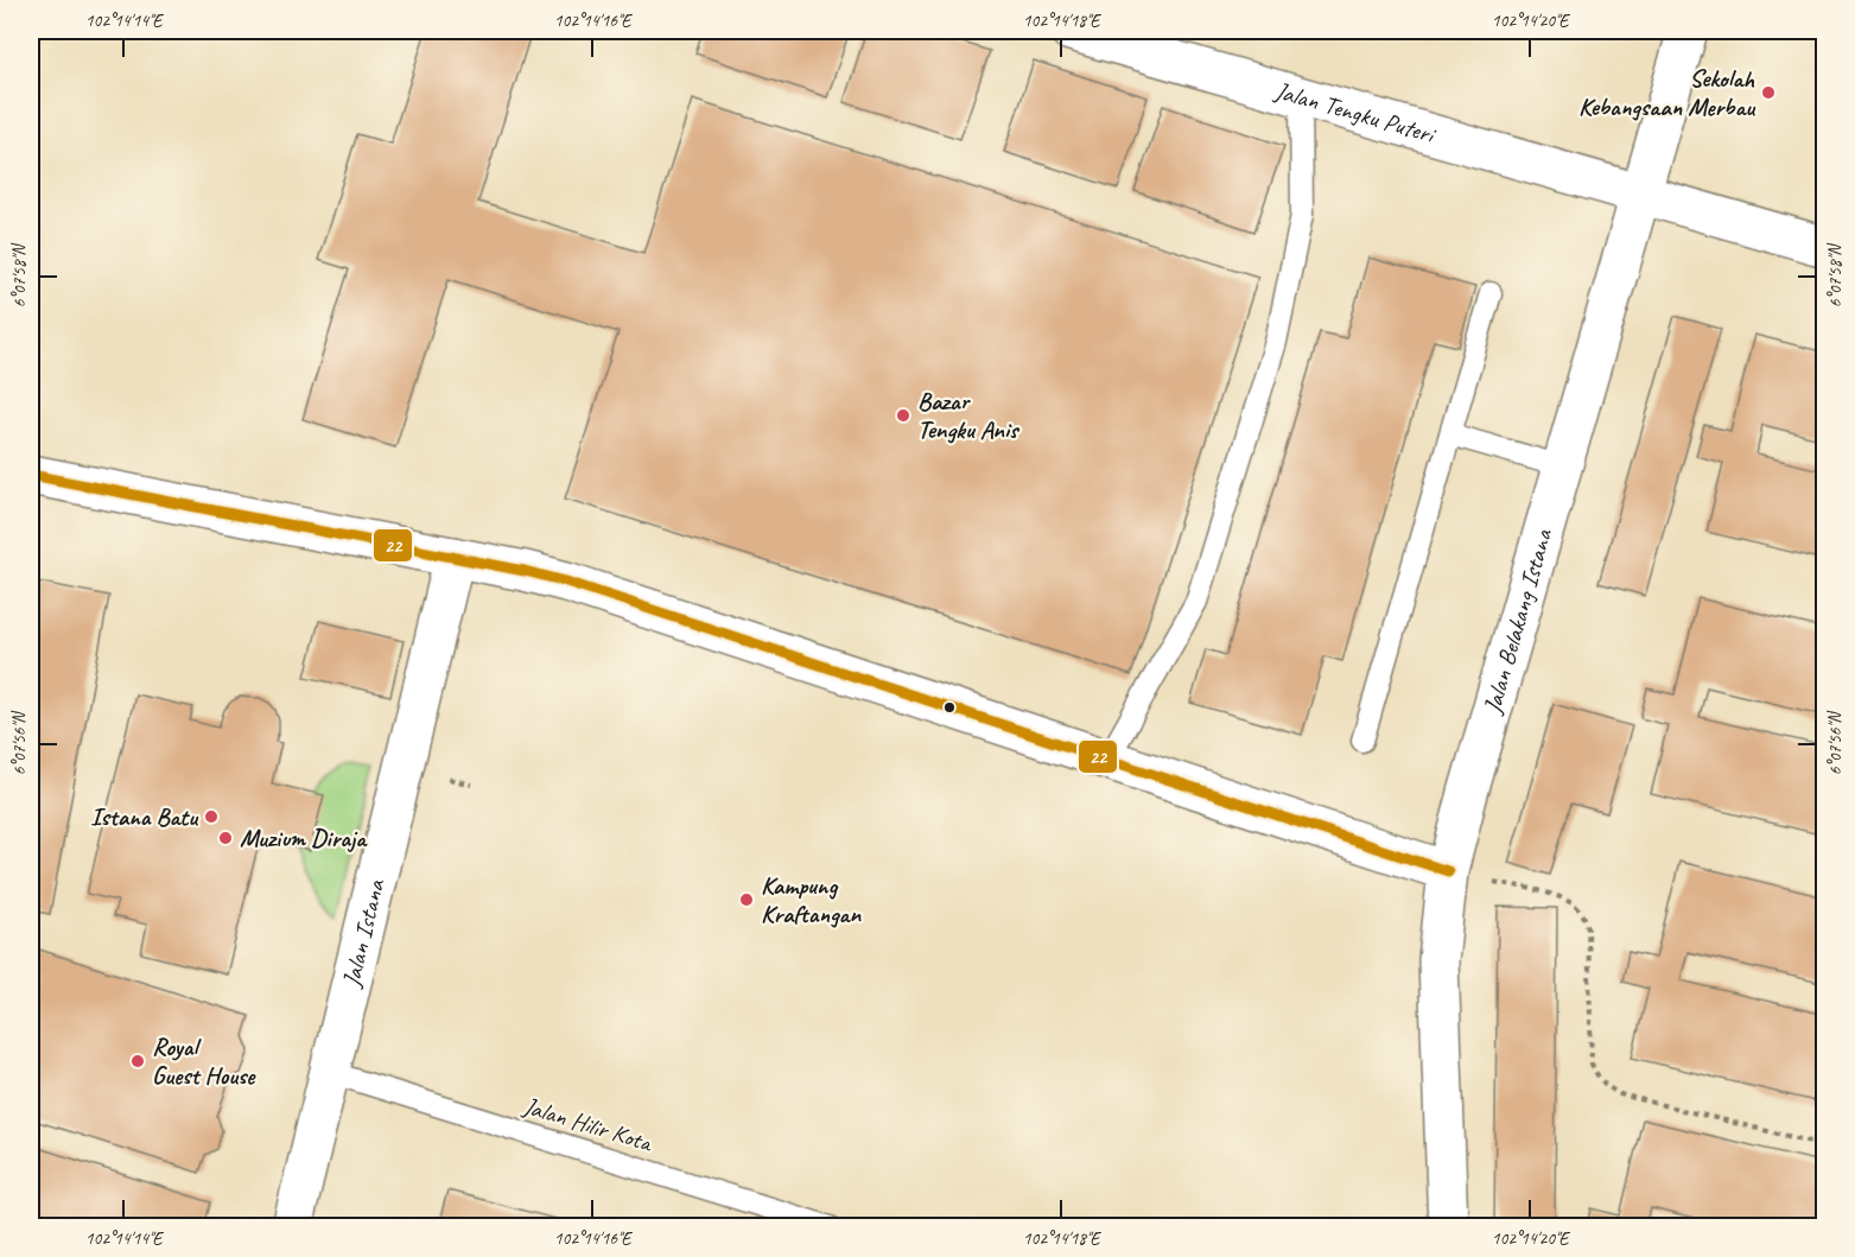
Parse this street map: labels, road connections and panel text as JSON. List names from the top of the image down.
{
  "streets": {
    "street": ["Jalan Tengku Puteri", "Jalan Belakang Istana", "Jalan Istana"],
    "lane": ["Jalan Hilir Kota"]
  },
  "crossings": [
    ["Jalan Tengku Puteri", "Jalan Belakang Istana"],
    ["Jalan Istana", "Jalan Hilir Kota"]
  ],
  "places": [
    "Sekolah Kebangsaan Merbau",
    "Bazar Tengku Anis",
    "Istana Batu",
    "Muzium Diraja",
    "Kampung Kraftangan",
    "Royal Guest House"
  ],
  "lines": ["transit line 22"],
  "coordinates": [
    "102°14'14\"E",
    "102°14'16\"E",
    "102°14'18\"E",
    "102°14'20\"E",
    "6°07'58\"N",
    "6°07'56\"N"
  ]
}
